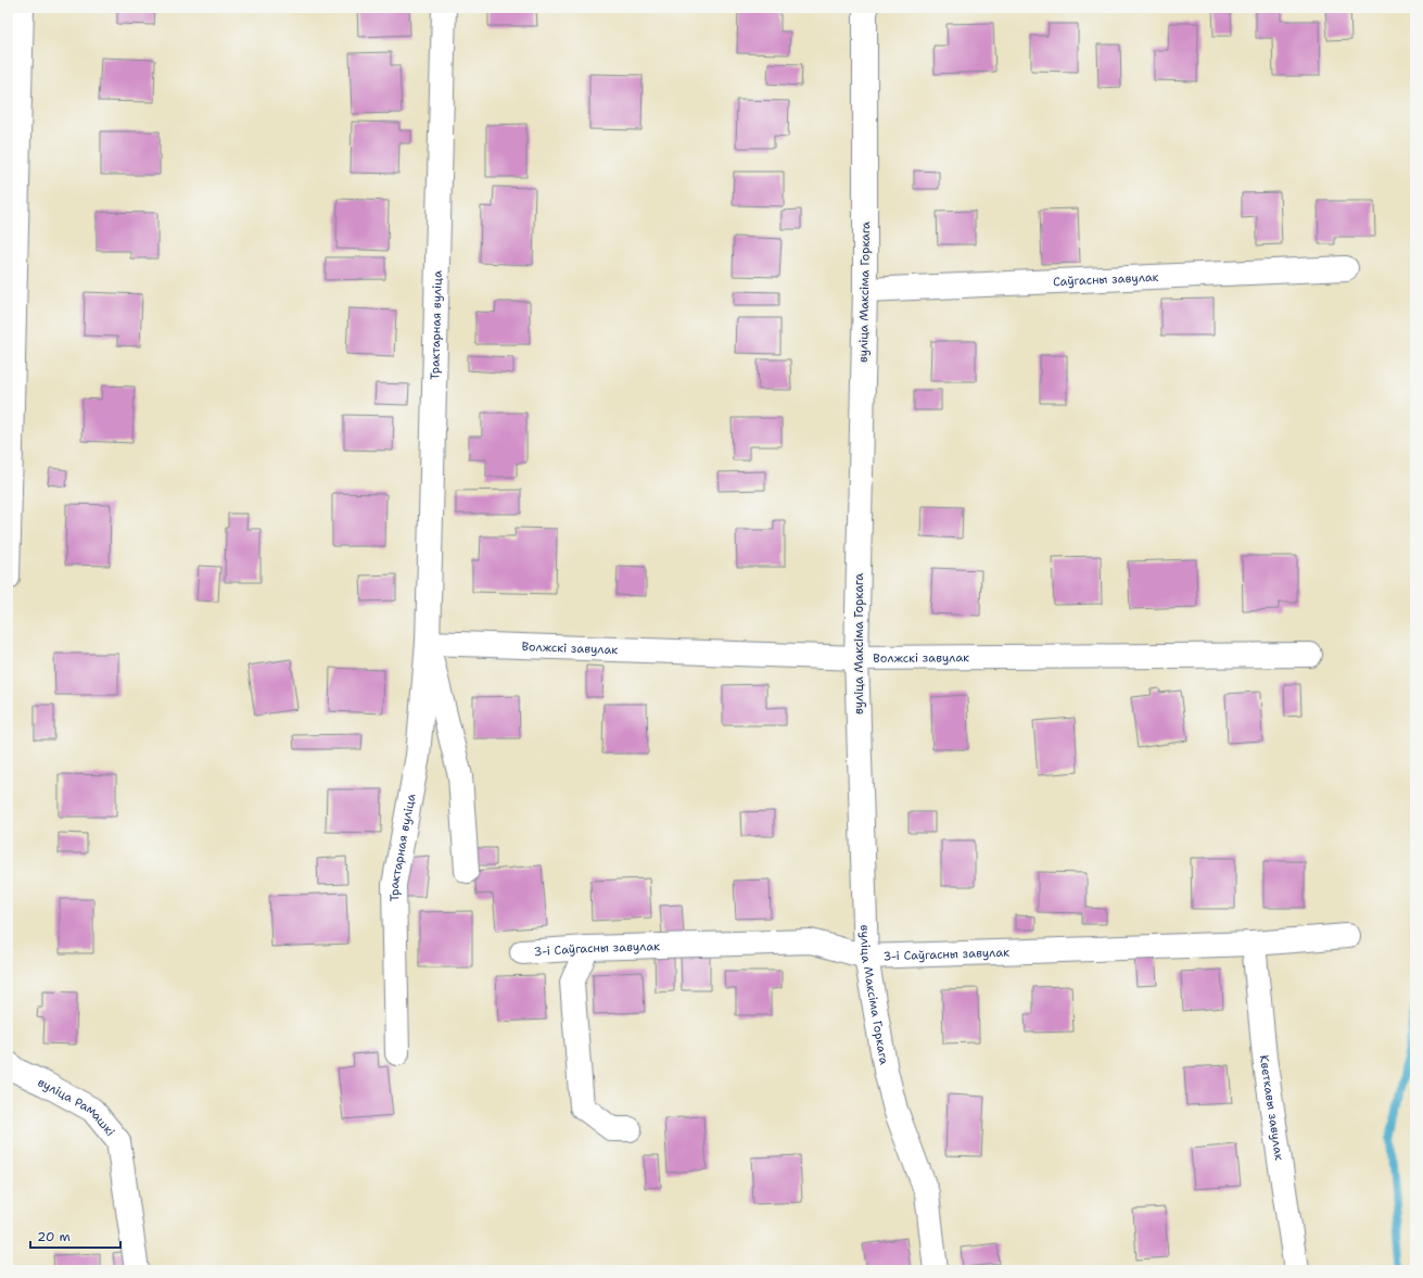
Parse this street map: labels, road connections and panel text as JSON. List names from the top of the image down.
{
  "streets": {
    "street": [
      "Саўгасны завулак",
      "вуліца Максіма Горкага",
      "Трактарная вуліца",
      "Волжскі завулак",
      "3-і Саўгасны завулак",
      "Кветкавы завулак",
      "вуліца Рамашкі"
    ]
  },
  "crossings": [
    ["Саўгасны завулак", "вуліца Максіма Горкага"],
    ["вуліца Максіма Горкага", "Волжскі завулак"],
    ["вуліца Максіма Горкага", "3-і Саўгасны завулак"],
    ["Трактарная вуліца", "Волжскі завулак"],
    ["3-і Саўгасны завулак", "Кветкавы завулак"]
  ],
  "scale_bar": "20 m"
}
